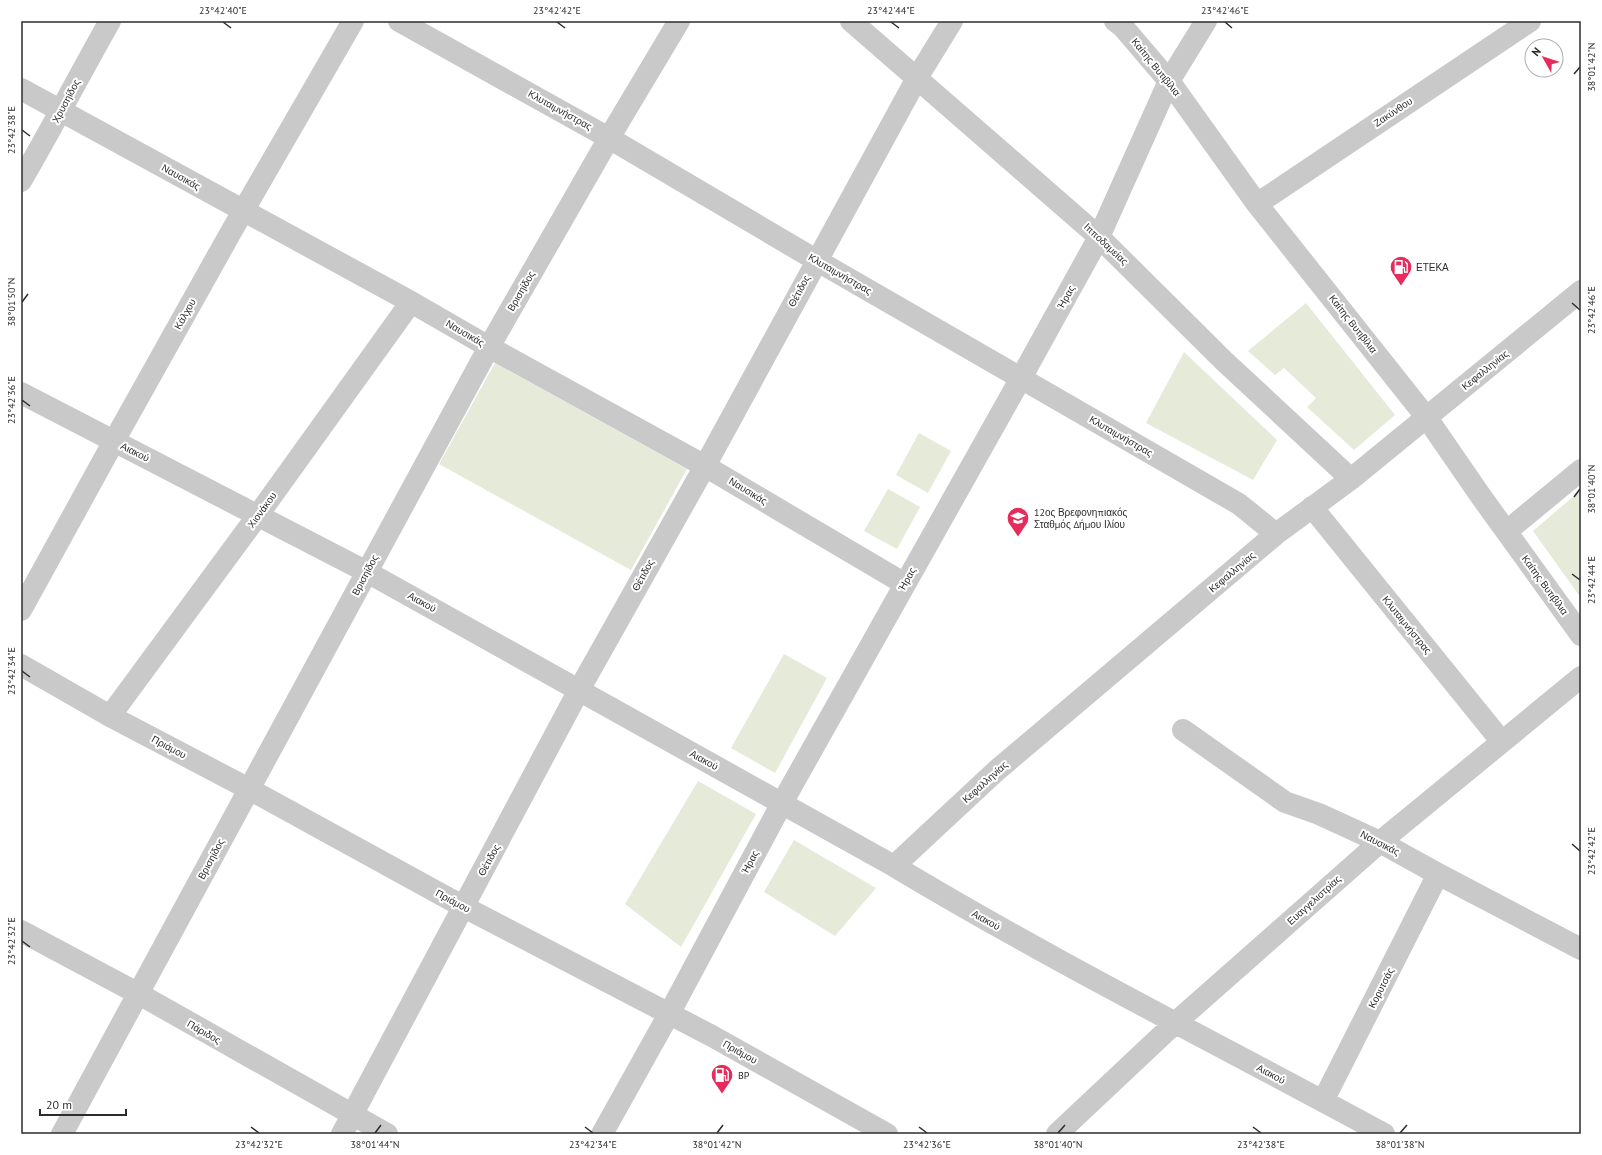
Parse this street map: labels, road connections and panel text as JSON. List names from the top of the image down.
{
  "streets": {
    "street": [
      "Καίτης Βυτιβίλια",
      "Χρυσηίδος",
      "Κλυταιμνήστρας",
      "Ζακύνθου",
      "Ναυσικάς",
      "Ιπποδαμείας",
      "Βρισηίδος",
      "Θέτιδος",
      "Ήρας",
      "Κάλχου",
      "Κεφαλληνίας",
      "Αιακού",
      "Χιονάκου",
      "Πριάμου",
      "Ευαγγελιστρίας",
      "Κορυτσάς",
      "Πάριδος"
    ]
  },
  "crossings": [
    ["Καίτης Βυτιβίλια", "Ζακύνθου"],
    ["Καίτης Βυτιβίλια", "Ήρας"],
    ["Καίτης Βυτιβίλια", "Κεφαλληνίας"],
    ["Χρυσηίδος", "Ναυσικάς"],
    ["Κλυταιμνήστρας", "Βρισηίδος"],
    ["Κλυταιμνήστρας", "Θέτιδος"],
    ["Κλυταιμνήστρας", "Ήρας"],
    ["Κλυταιμνήστρας", "Κεφαλληνίας"],
    ["Κλυταιμνήστρας", "Ευαγγελιστρίας"],
    ["Ναυσικάς", "Βρισηίδος"],
    ["Ναυσικάς", "Θέτιδος"],
    ["Ναυσικάς", "Ήρας"],
    ["Ναυσικάς", "Κάλχου"],
    ["Ναυσικάς", "Χιονάκου"],
    ["Ναυσικάς", "Ευαγγελιστρίας"],
    ["Ναυσικάς", "Κορυτσάς"],
    ["Ιπποδαμείας", "Θέτιδος"],
    ["Ιπποδαμείας", "Ήρας"],
    ["Ιπποδαμείας", "Κεφαλληνίας"],
    ["Βρισηίδος", "Αιακού"],
    ["Βρισηίδος", "Πριάμου"],
    ["Βρισηίδος", "Πάριδος"],
    ["Θέτιδος", "Αιακού"],
    ["Θέτιδος", "Πριάμου"],
    ["Θέτιδος", "Πάριδος"],
    ["Ήρας", "Αιακού"],
    ["Ήρας", "Πριάμου"],
    ["Κάλχου", "Αιακού"],
    ["Κεφαλληνίας", "Αιακού"],
    ["Αιακού", "Χιονάκου"],
    ["Αιακού", "Ευαγγελιστρίας"],
    ["Αιακού", "Κορυτσάς"],
    ["Χιονάκου", "Πριάμου"]
  ],
  "places": {
    "fuel station": ["ΕΤΕΚΑ", "BP"],
    "school or university": ["12ος Βρεφονηπιακός Σταθμός Δήμου Ιλίου"]
  },
  "scale_bar": "20 m",
  "north": "top left",
  "coordinates": [
    "23°42'40\"E",
    "23°42'42\"E",
    "23°42'44\"E",
    "23°42'46\"E",
    "38°01'42\"N",
    "23°42'38\"E",
    "38°01'50\"N",
    "23°42'36\"E",
    "38°01'40\"N",
    "23°42'34\"E",
    "23°42'32\"E",
    "38°01'44\"N",
    "38°01'38\"N"
  ]
}
